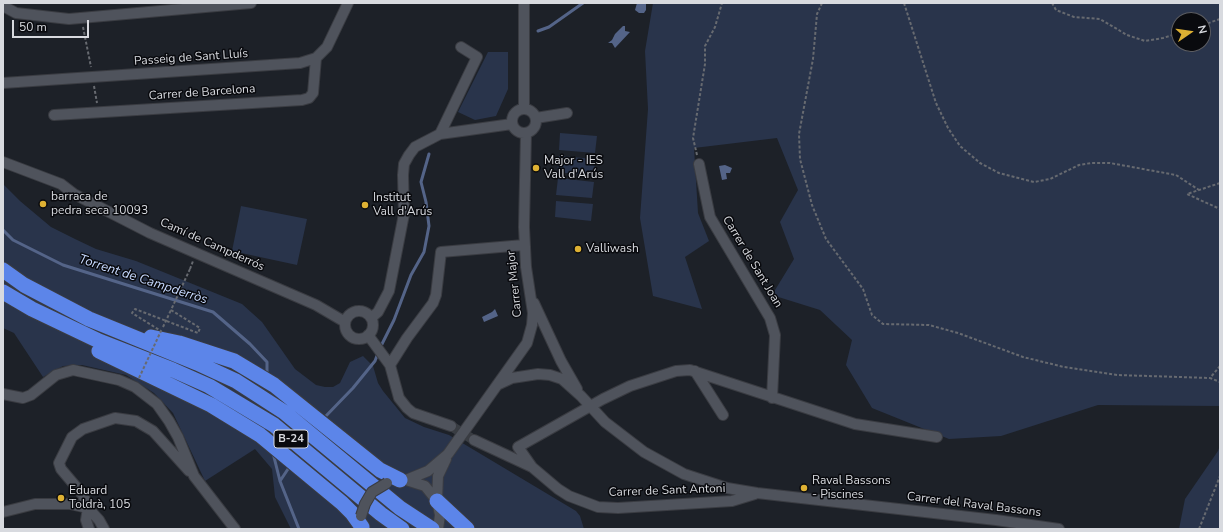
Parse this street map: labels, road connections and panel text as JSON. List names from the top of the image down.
{
  "streets": {
    "highway": ["B-24"],
    "street": [
      "Passeig de Sant Lluís",
      "Carrer de Barcelona",
      "Camí de Campderrós",
      "Carrer de Sant Joan",
      "Carrer Major",
      "Carrer de Sant Antoni",
      "Carrer del Raval Bassons"
    ]
  },
  "crossings": [
    ["Passeig de Sant Lluís", "Carrer de Barcelona"],
    ["Carrer Major", "B-24"],
    ["Carrer de Sant Antoni", "Carrer del Raval Bassons"]
  ],
  "water": ["Torrent de Campderròs"],
  "places": [
    "Major - IES Vall d'Arús",
    "barraca de pedra seca 10093",
    "Institut Vall d'Arús",
    "Valliwash",
    "Raval Bassons - Piscines",
    "Eduard Toldrà, 105"
  ],
  "scale_bar": "50 m",
  "north": "right"
}
